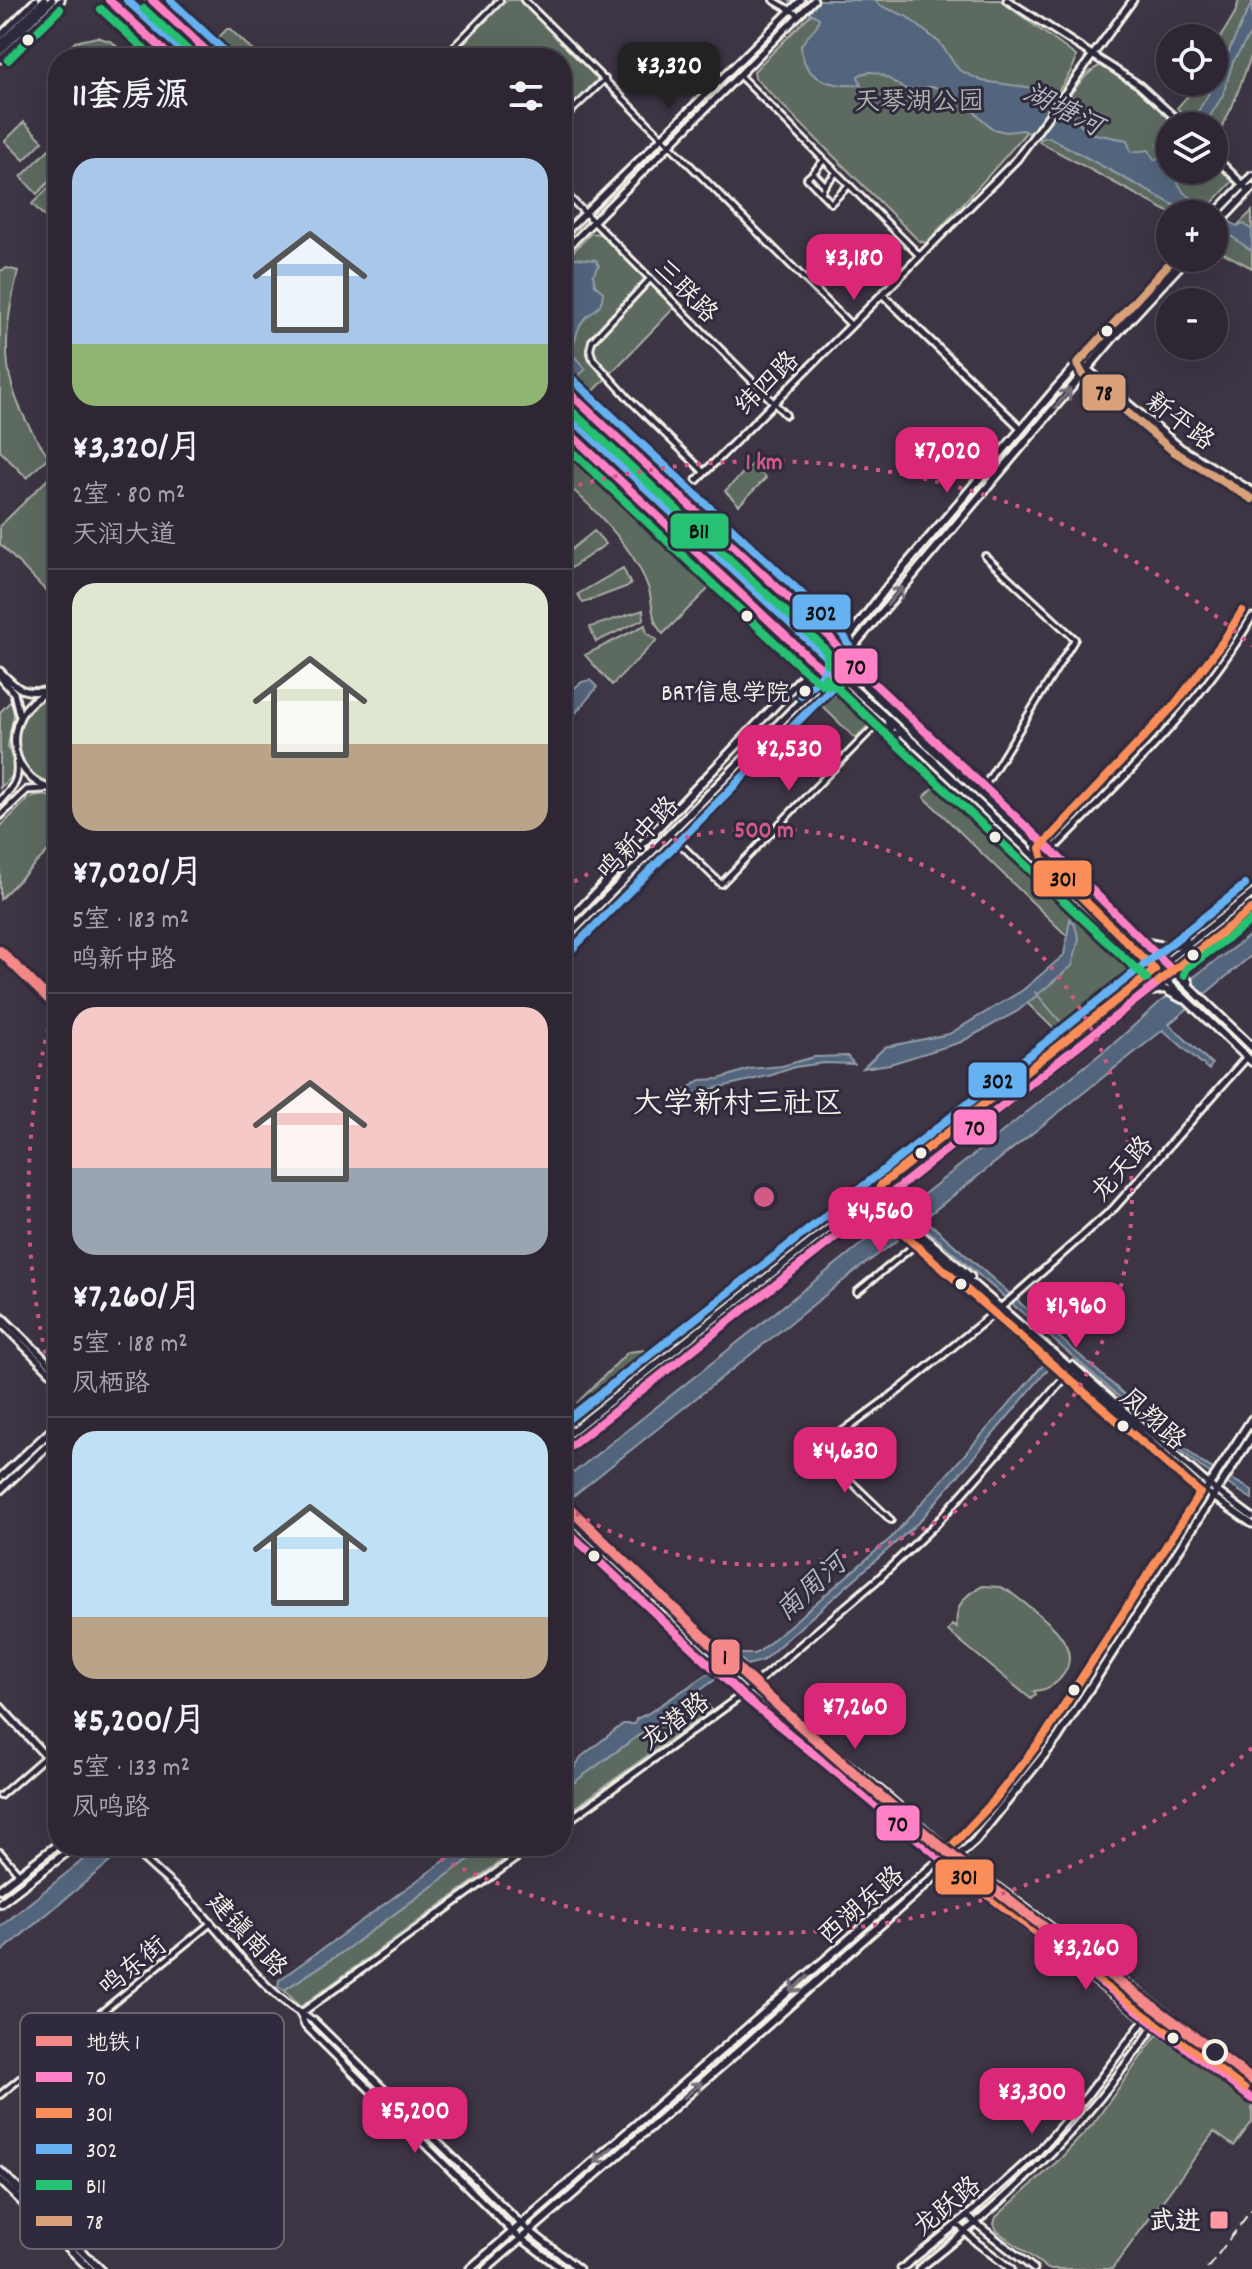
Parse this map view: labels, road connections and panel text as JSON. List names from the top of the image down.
{
  "streets": {
    "main road": ["鸣新中路", "西湖东路"],
    "street": [
      "三联路",
      "纬四路",
      "新平路",
      "龙天路",
      "凤翔路",
      "龙潜路",
      "建镇南路",
      "鸣东街",
      "龙跃路"
    ]
  },
  "crossings": [
    ["三联路", "纬四路"],
    ["新平路", "鸣新中路"],
    ["龙天路", "凤翔路"],
    ["凤翔路", "龙潜路"],
    ["凤翔路", "西湖东路"],
    ["建镇南路", "鸣东街"]
  ],
  "districts": ["大学新村三社区"],
  "water": ["湖塘河", "南周河"],
  "parks": ["天琴湖公园"],
  "places": {
    "other": ["BRT信息学院"],
    "transit": ["武进"]
  },
  "lines": [
    "transit line 70",
    "transit line 302",
    "transit line B11",
    "transit line 78",
    "transit line 301",
    "metro line 1"
  ],
  "legend": [
    "地铁 1",
    "70",
    "301",
    "302",
    "B11",
    "78"
  ],
  "page": {
    "map_buttons": ["+", "−"],
    "price": [
      "¥3,320",
      "¥3,180",
      "¥7,020",
      "¥2,530",
      "¥4,560",
      "¥1,960",
      "¥4,630",
      "¥7,260",
      "¥3,260",
      "¥3,300",
      "¥5,200"
    ],
    "heading": "11套房源",
    "list": [
      {
        "name": "¥3,320/月",
        "note": "2室 · 80 m² · 天润大道"
      },
      {
        "name": "¥7,020/月",
        "note": "5室 · 183 m² · 鸣新中路"
      },
      {
        "name": "¥7,260/月",
        "note": "5室 · 188 m² · 凤栖路"
      },
      {
        "name": "¥5,200/月",
        "note": "5室 · 133 m² · 凤鸣路"
      }
    ]
  },
  "rings": ["1 km", "500 m"]
}
